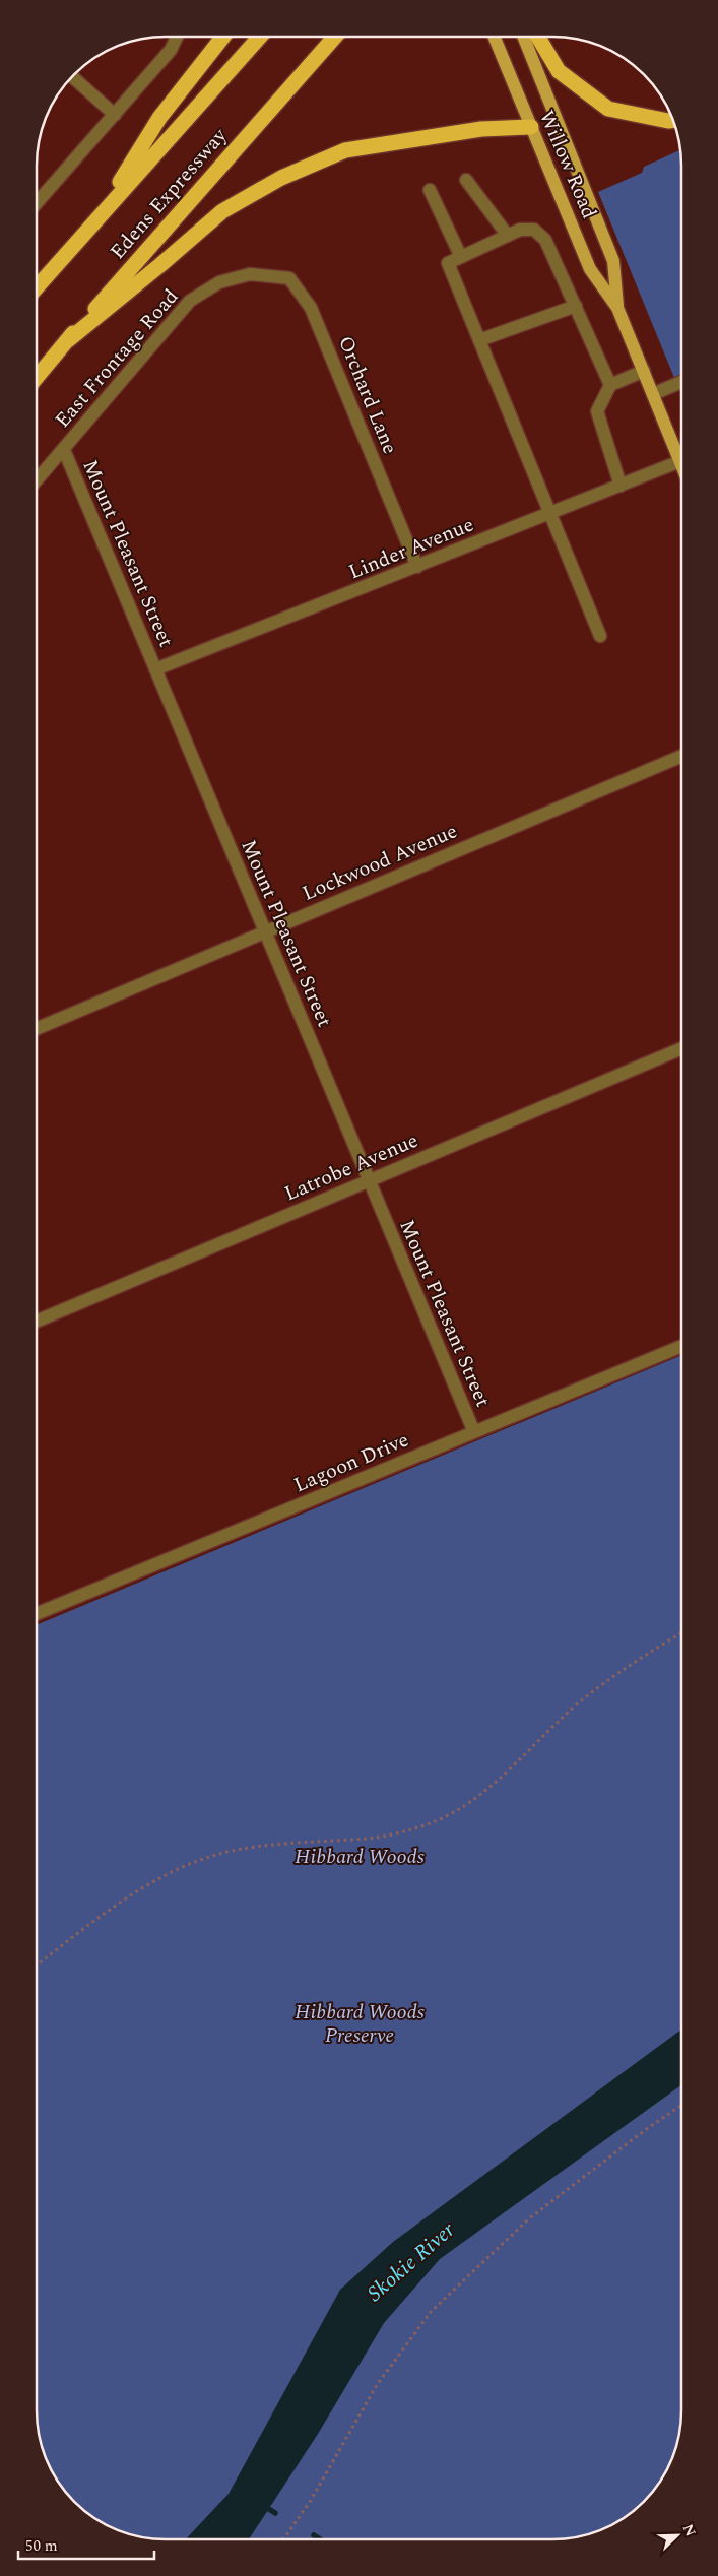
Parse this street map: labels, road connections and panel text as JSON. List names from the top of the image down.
{
  "streets": {
    "highway": ["Edens Expressway"],
    "main road": ["Willow Road"],
    "street": [
      "East Frontage Road",
      "Orchard Lane",
      "Linder Avenue",
      "Mount Pleasant Street",
      "Lockwood Avenue",
      "Latrobe Avenue",
      "Lagoon Drive"
    ]
  },
  "crossings": [
    ["Willow Road", "Linder Avenue"],
    ["East Frontage Road", "Orchard Lane"],
    ["East Frontage Road", "Mount Pleasant Street"],
    ["Orchard Lane", "Linder Avenue"],
    ["Linder Avenue", "Mount Pleasant Street"],
    ["Mount Pleasant Street", "Lockwood Avenue"],
    ["Mount Pleasant Street", "Latrobe Avenue"],
    ["Mount Pleasant Street", "Lagoon Drive"]
  ],
  "water": ["Skokie River"],
  "parks": ["Hibbard Woods", "Hibbard Woods Preserve"],
  "scale_bar": "50 m",
  "north": "top right"
}
